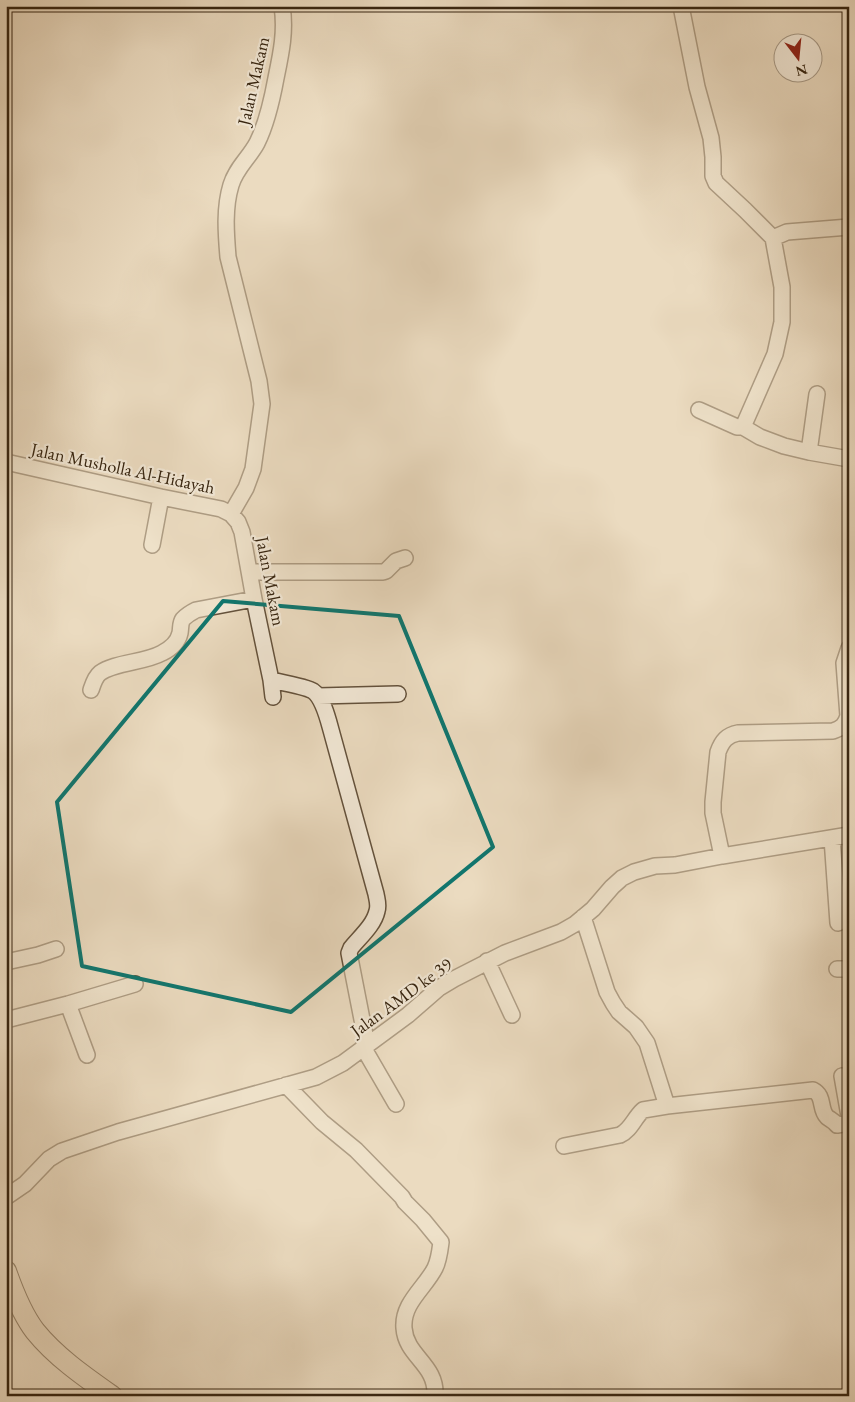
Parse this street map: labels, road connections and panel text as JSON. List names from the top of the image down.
{
  "streets": {
    "street": ["Jalan Makam", "Jalan Musholla Al-Hidayah", "Jalan AMD ke 39"]
  },
  "crossings": [
    ["Jalan Makam", "Jalan Musholla Al-Hidayah"]
  ],
  "north": "bottom"
}
